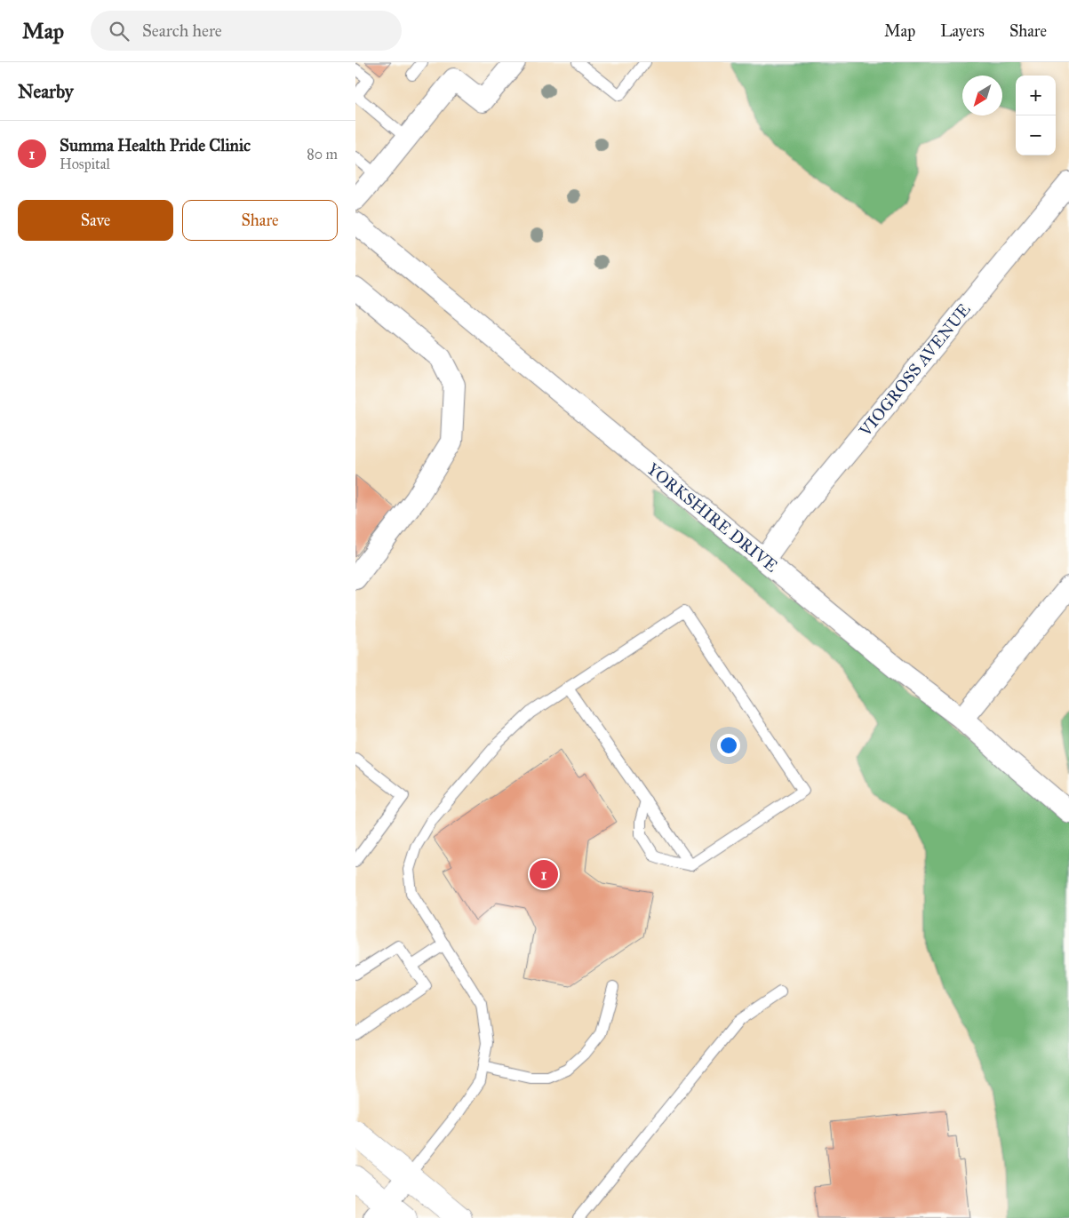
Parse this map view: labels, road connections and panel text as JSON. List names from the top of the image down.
{
  "streets": {
    "street": ["VIOGROSS AVENUE", "YORKSHIRE DRIVE"]
  },
  "crossings": [
    ["VIOGROSS AVENUE", "YORKSHIRE DRIVE"]
  ],
  "north": "bottom left",
  "page": {
    "header": "Map",
    "search": "Search here",
    "nav": ["Map", "Layers", "Share"],
    "heading": "Nearby",
    "map_buttons": ["+", "−"],
    "list": [
      {
        "mark": "1",
        "name": "Summa Health Pride Clinic",
        "note": "Hospital",
        "value": "80 m"
      }
    ],
    "buttons": ["Save", "Share"],
    "pins": "1"
  }
}
